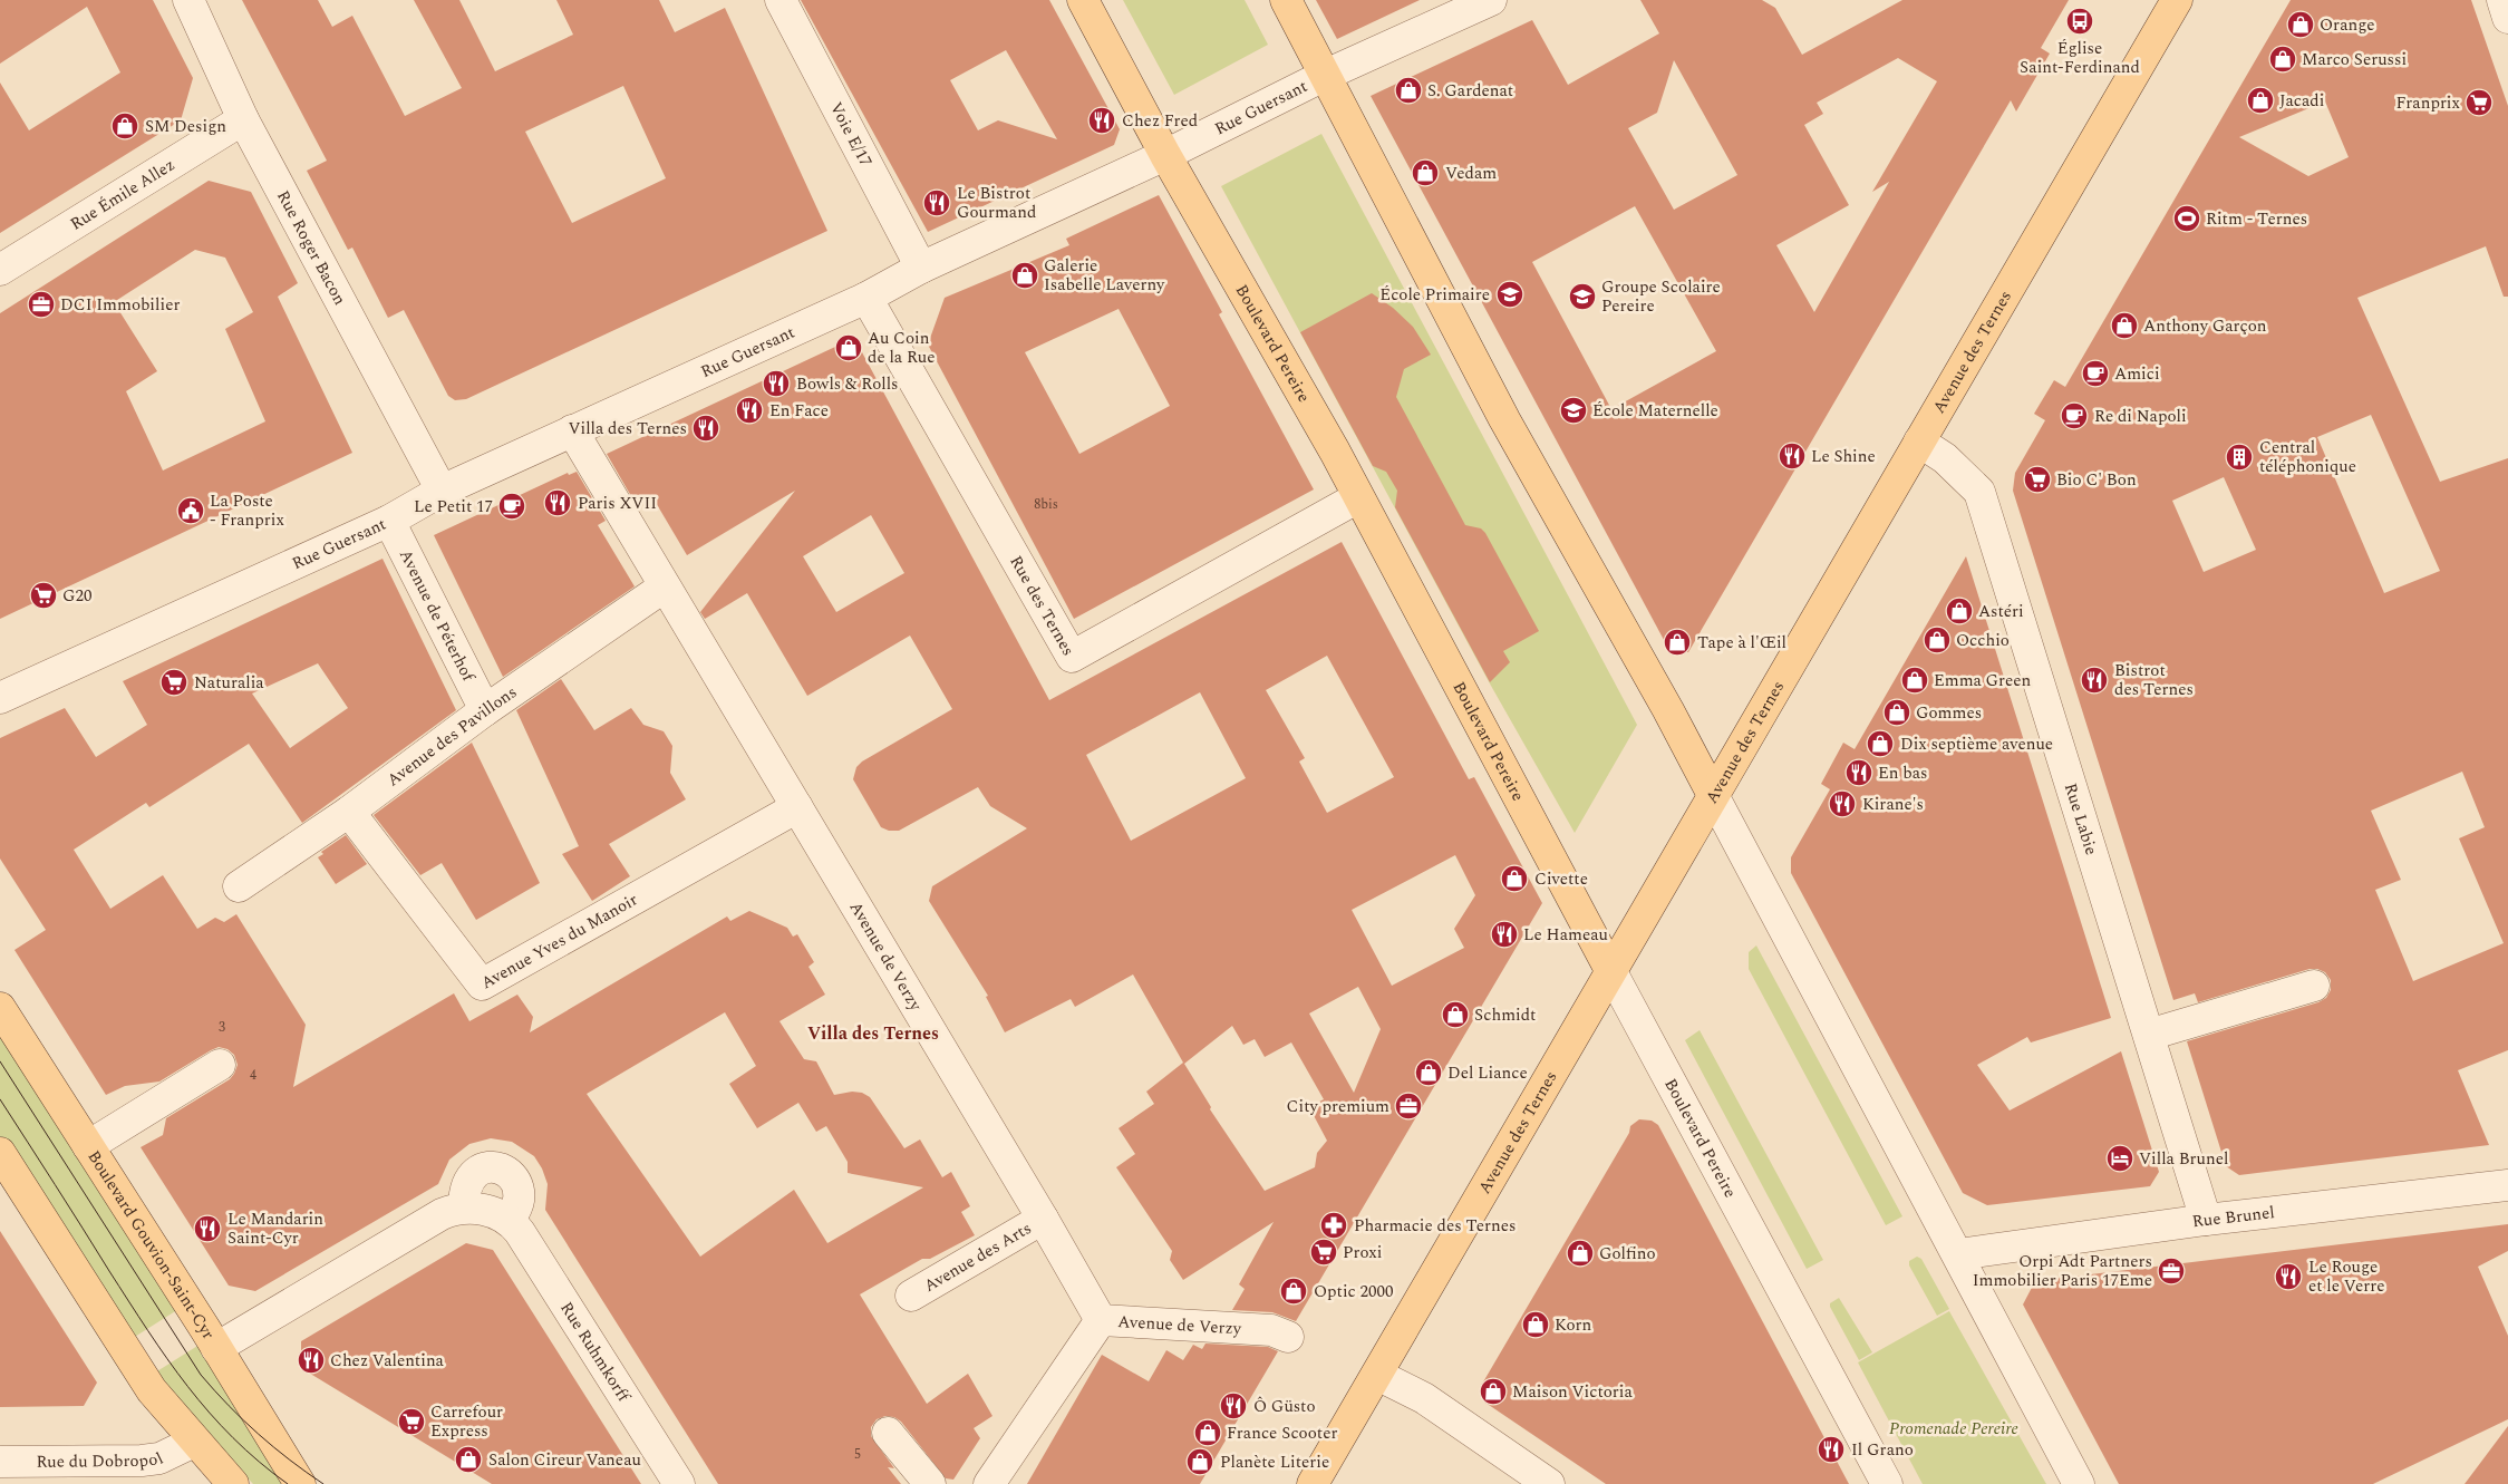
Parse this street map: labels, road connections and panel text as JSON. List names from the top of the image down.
{
  "streets": {
    "main road": ["Boulevard Pereire", "Avenue des Ternes", "Boulevard Gouvion-Saint-Cyr"],
    "street": [
      "Rue Guersant",
      "Voie E/17",
      "Rue Émile Allez",
      "Rue Roger Bacon",
      "Rue des Ternes",
      "Avenue de Péterhof",
      "Avenue des Pavillons",
      "Rue Labie",
      "Avenue Yves du Manoir",
      "Avenue de Verzy",
      "Rue Brunel",
      "Avenue des Arts",
      "Rue Ruhmkorff",
      "Rue du Dobropol"
    ]
  },
  "crossings": [
    ["Rue Guersant", "Voie E/17"],
    ["Rue Guersant", "Rue Roger Bacon"],
    ["Rue Guersant", "Boulevard Pereire"],
    ["Rue Guersant", "Rue des Ternes"],
    ["Rue Guersant", "Avenue de Péterhof"],
    ["Rue Guersant", "Avenue de Verzy"],
    ["Rue Émile Allez", "Rue Roger Bacon"],
    ["Boulevard Pereire", "Avenue des Ternes"],
    ["Boulevard Pereire", "Rue des Ternes"],
    ["Avenue des Ternes", "Rue Labie"],
    ["Avenue de Péterhof", "Avenue des Pavillons"],
    ["Avenue des Pavillons", "Avenue Yves du Manoir"],
    ["Avenue des Pavillons", "Avenue de Verzy"],
    ["Rue Labie", "Rue Brunel"],
    ["Avenue Yves du Manoir", "Avenue de Verzy"],
    ["Avenue de Verzy", "Avenue des Arts"],
    ["Boulevard Gouvion-Saint-Cyr", "Rue Ruhmkorff"]
  ],
  "districts": ["Villa des Ternes"],
  "parks": ["Promenade Pereire"],
  "places": {
    "bus stop": ["Église Saint-Ferdinand"],
    "shop": [
      "Orange",
      "Marco Serussi",
      "S. Gardenat",
      "Jacadi",
      "SM Design",
      "Vedam",
      "Galerie Isabelle Laverny",
      "Anthony Garçon",
      "Au Coin de la Rue",
      "Astéri",
      "Occhio",
      "Tape à l'Œil",
      "Emma Green",
      "Gommes",
      "Dix septième avenue",
      "Civette",
      "Schmidt",
      "Del Liance",
      "Golfino",
      "Optic 2000",
      "Korn",
      "Maison Victoria",
      "France Scooter",
      "Salon Cireur Vaneau",
      "Planète Literie"
    ],
    "supermarket": [
      "Franprix",
      "Bio C' Bon",
      "G20",
      "Naturalia",
      "Proxi",
      "Carrefour Express"
    ],
    "restaurant": [
      "Chez Fred",
      "Le Bistrot Gourmand",
      "Bowls & Rolls",
      "En Face",
      "Villa des Ternes",
      "Le Shine",
      "Paris XVII",
      "Bistrot des Ternes",
      "En bas",
      "Kirane's",
      "Le Hameau",
      "Le Mandarin Saint-Cyr",
      "Le Rouge et le Verre",
      "Chez Valentina",
      "Ô Güsto",
      "Il Grano"
    ],
    "sports": ["Ritm - Ternes"],
    "school or university": ["École Primaire", "Groupe Scolaire Pereire", "École Maternelle"],
    "office": ["DCI Immobilier", "City premium", "Orpi Adt Partners Immobilier Paris 17Eme"],
    "cafe": ["Amici", "Re di Napoli", "Le Petit 17"],
    "building": ["Central téléphonique"],
    "public building": ["La Poste - Franprix"],
    "hotel": ["Villa Brunel"],
    "pharmacy": ["Pharmacie des Ternes"]
  },
  "house_numbers": [
    "8bis",
    "3",
    "4",
    "5"
  ]
}
